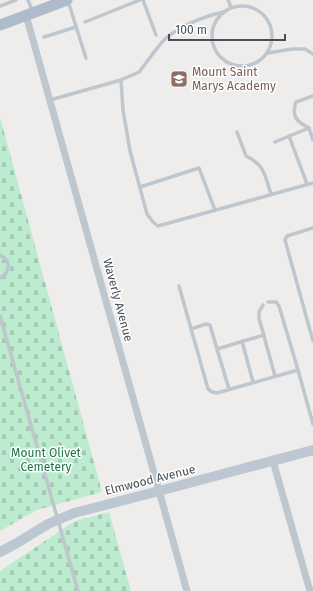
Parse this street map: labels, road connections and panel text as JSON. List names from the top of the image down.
{
  "streets": {
    "street": ["Waverly Avenue", "Elmwood Avenue"]
  },
  "crossings": [
    ["Waverly Avenue", "Elmwood Avenue"]
  ],
  "parks": ["Mount Olivet Cemetery"],
  "places": {
    "school or university": ["Mount Saint Marys Academy"]
  },
  "scale_bar": "100 m"
}
